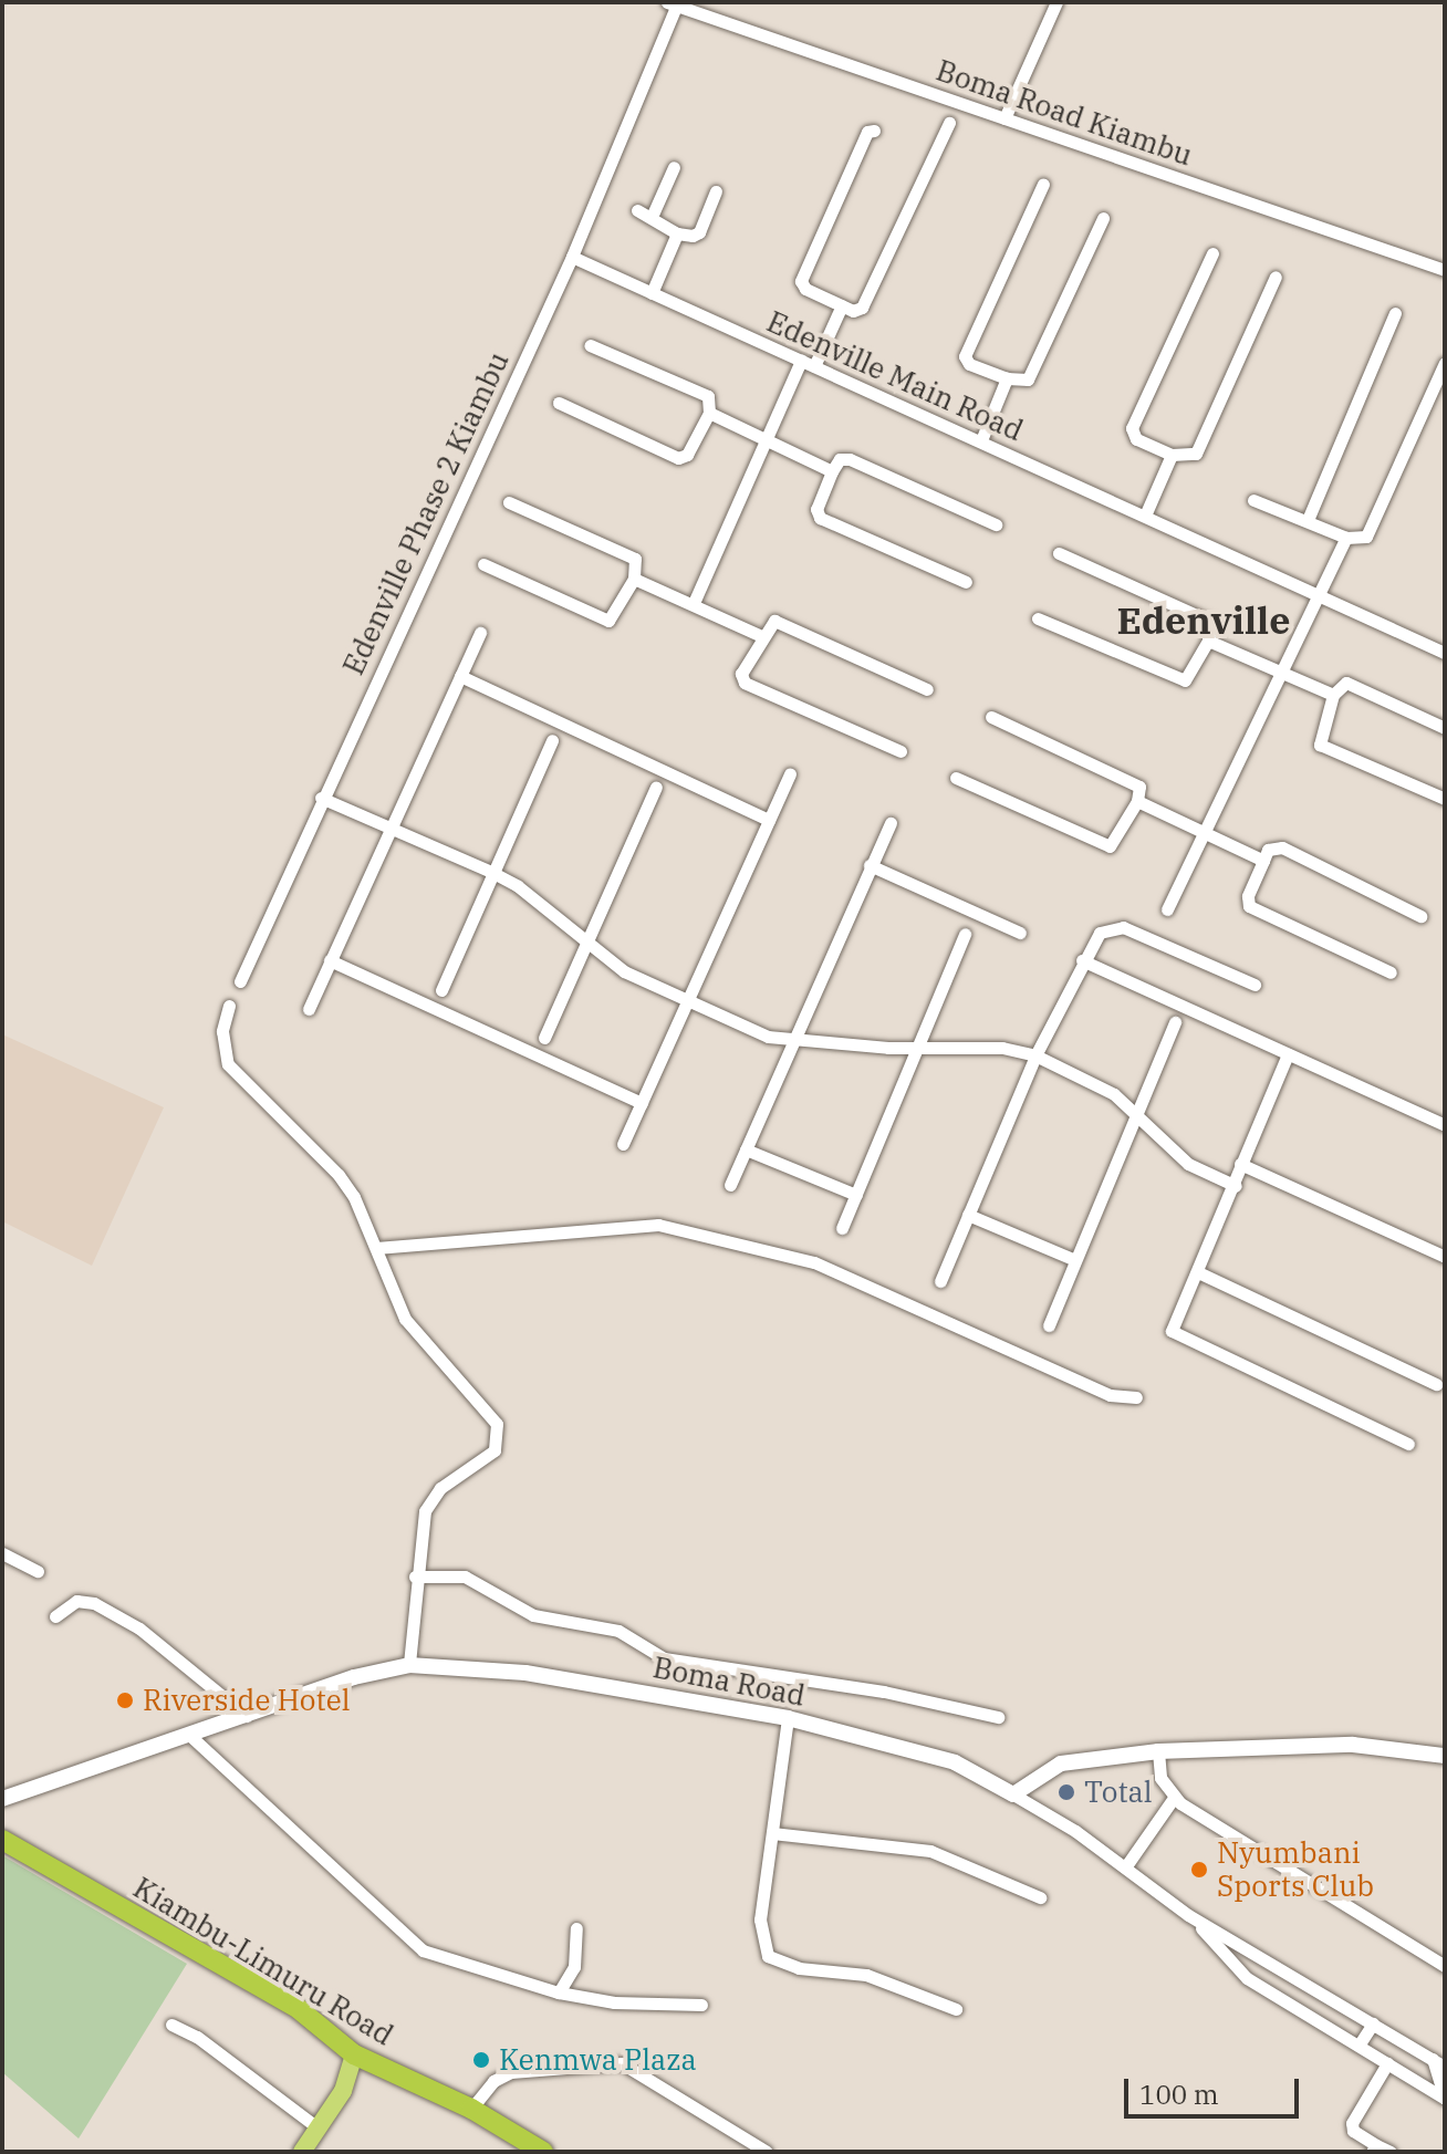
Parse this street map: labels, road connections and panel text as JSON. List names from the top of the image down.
{
  "streets": {
    "highway": ["Kiambu-Limuru Road"],
    "main road": ["Boma Road"],
    "street": ["Boma Road Kiambu", "Edenville Main Road", "Edenville Phase 2 Kiambu"]
  },
  "crossings": [
    ["Edenville Main Road", "Edenville Phase 2 Kiambu"]
  ],
  "districts": ["Edenville"],
  "places": [
    "Riverside Hotel",
    "Total",
    "Nyumbani Sports Club",
    "Kenmwa Plaza"
  ],
  "scale_bar": "100 m"
}
